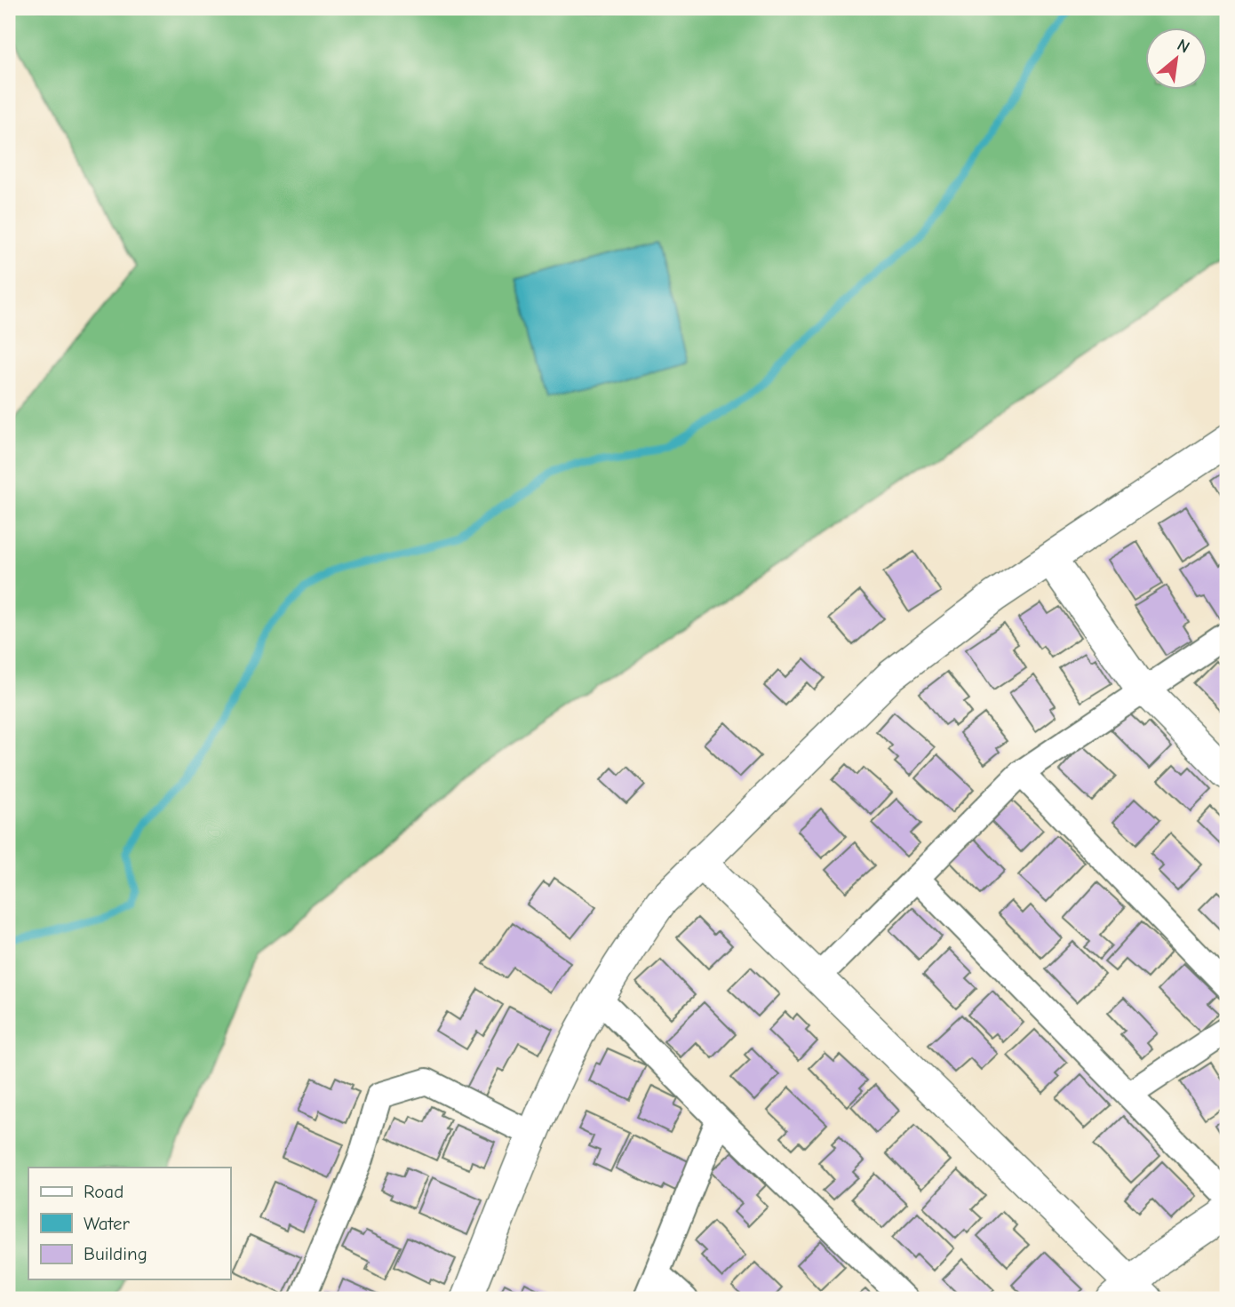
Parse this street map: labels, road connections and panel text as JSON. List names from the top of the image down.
{
  "legend": ["Road", "Water", "Building"],
  "north": "top right"
}
